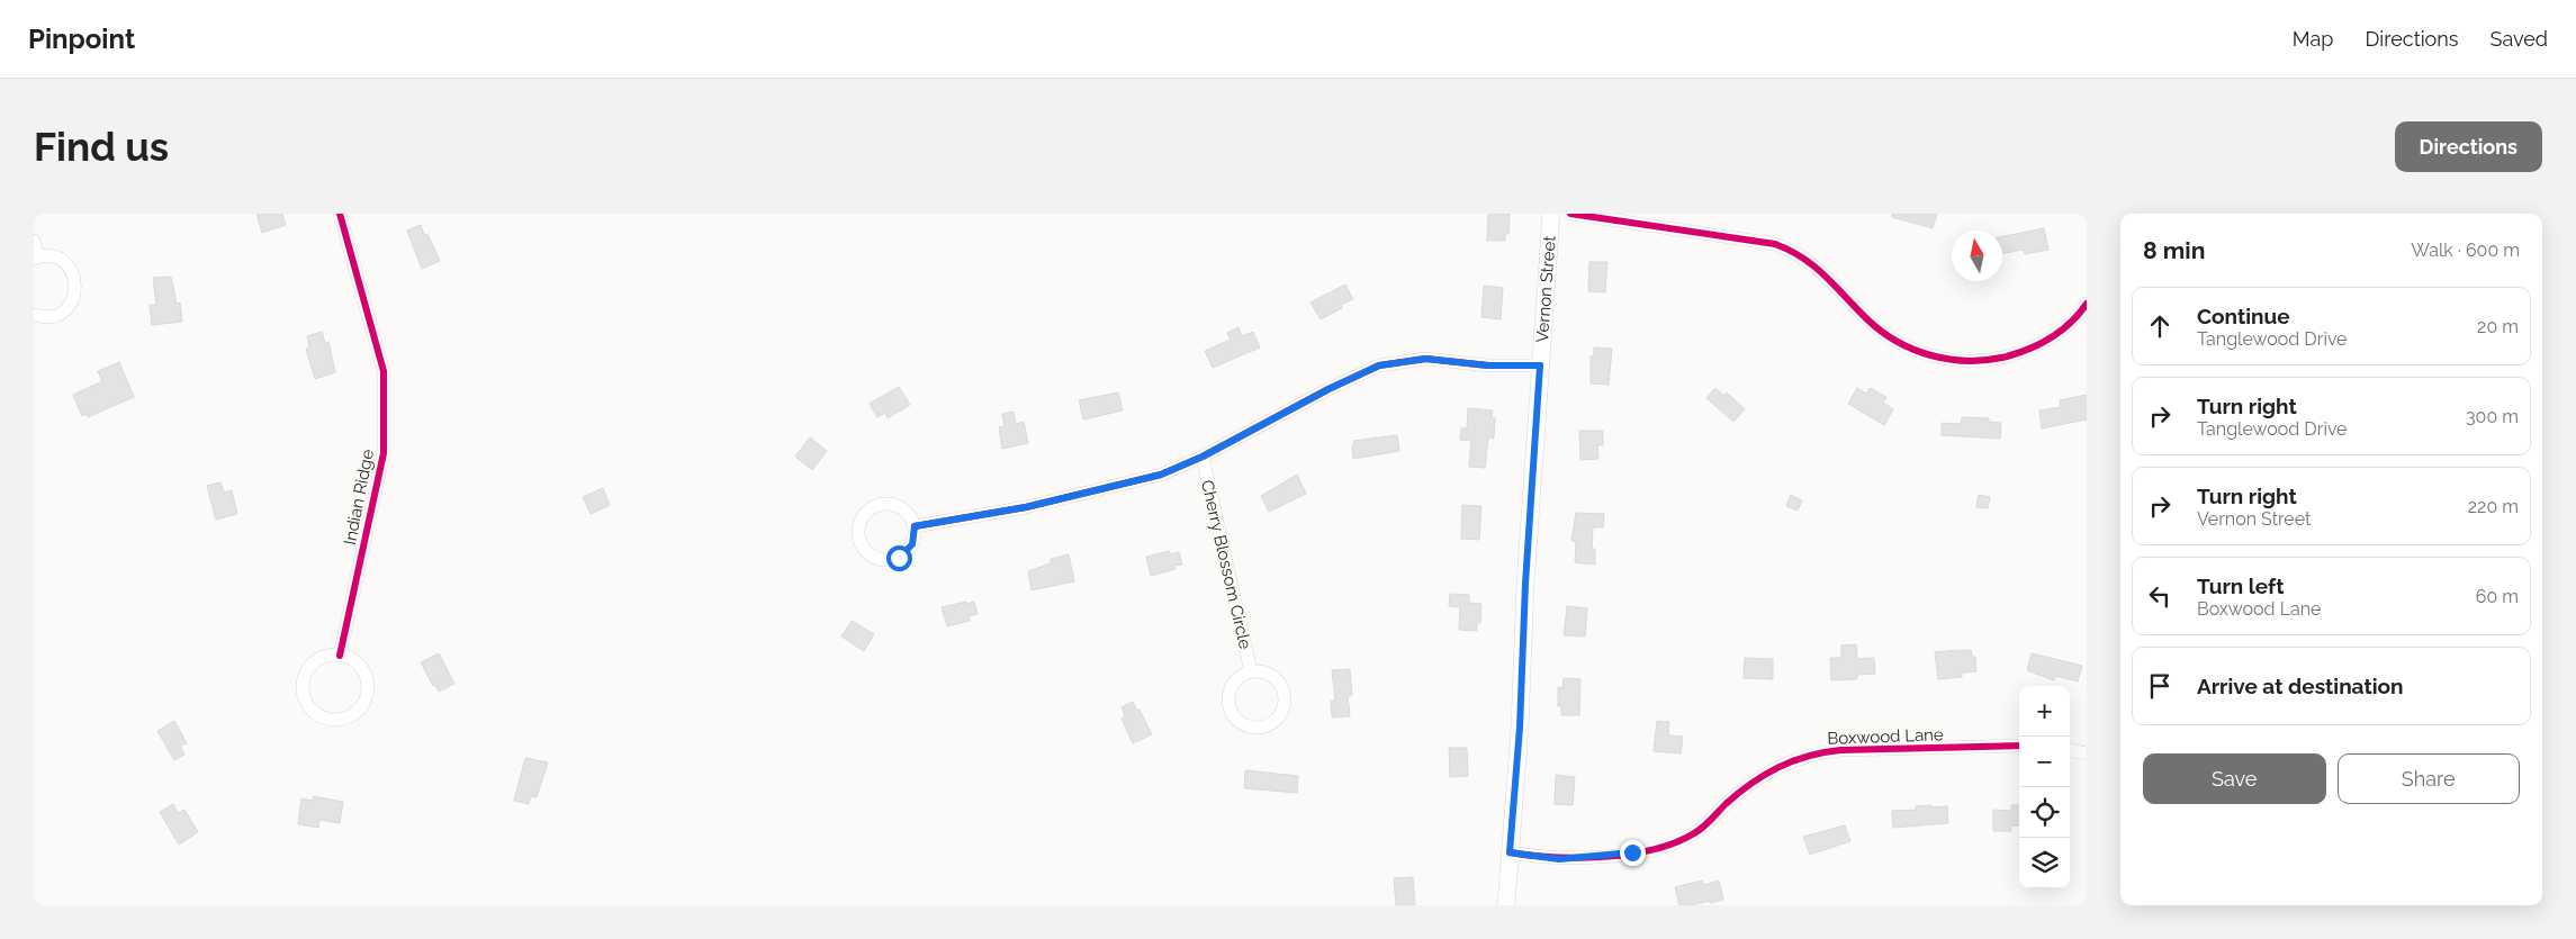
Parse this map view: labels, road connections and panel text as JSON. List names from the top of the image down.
{
  "streets": {
    "main road": ["Vernon Street"],
    "street": ["Indian Ridge", "Cherry Blossom Circle", "Boxwood Lane"]
  },
  "crossings": [
    ["Vernon Street", "Boxwood Lane"]
  ],
  "north": "top",
  "page": {
    "header": "Pinpoint",
    "nav": ["Map", "Directions", "Saved"],
    "buttons": [
      "Directions",
      ["Save", "Share"]
    ],
    "title": "Find us",
    "heading": ["8 min", "Walk · 600 m"],
    "list": [
      ["Continue", "Tanglewood Drive", "20 m"],
      ["Turn right", "Tanglewood Drive", "300 m"],
      ["Turn right", "Vernon Street", "220 m"],
      ["Turn left", "Boxwood Lane", "60 m"],
      "Arrive at destination"
    ],
    "map_buttons": ["+", "−"]
  }
}
